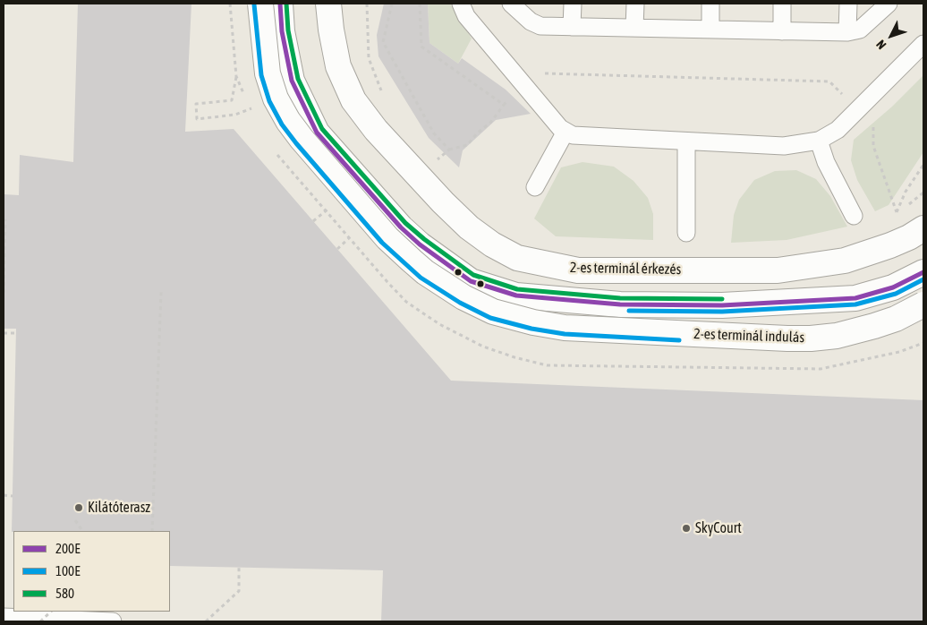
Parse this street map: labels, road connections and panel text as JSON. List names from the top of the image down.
{
  "streets": {
    "street": ["2-es terminál érkezés", "2-es terminál indulás"]
  },
  "places": ["Kilátóterasz", "SkyCourt"],
  "lines": ["transit line 200E", "transit line 580", "transit line 100E"],
  "legend": ["200E", "100E", "580"],
  "north": "bottom left"
}
